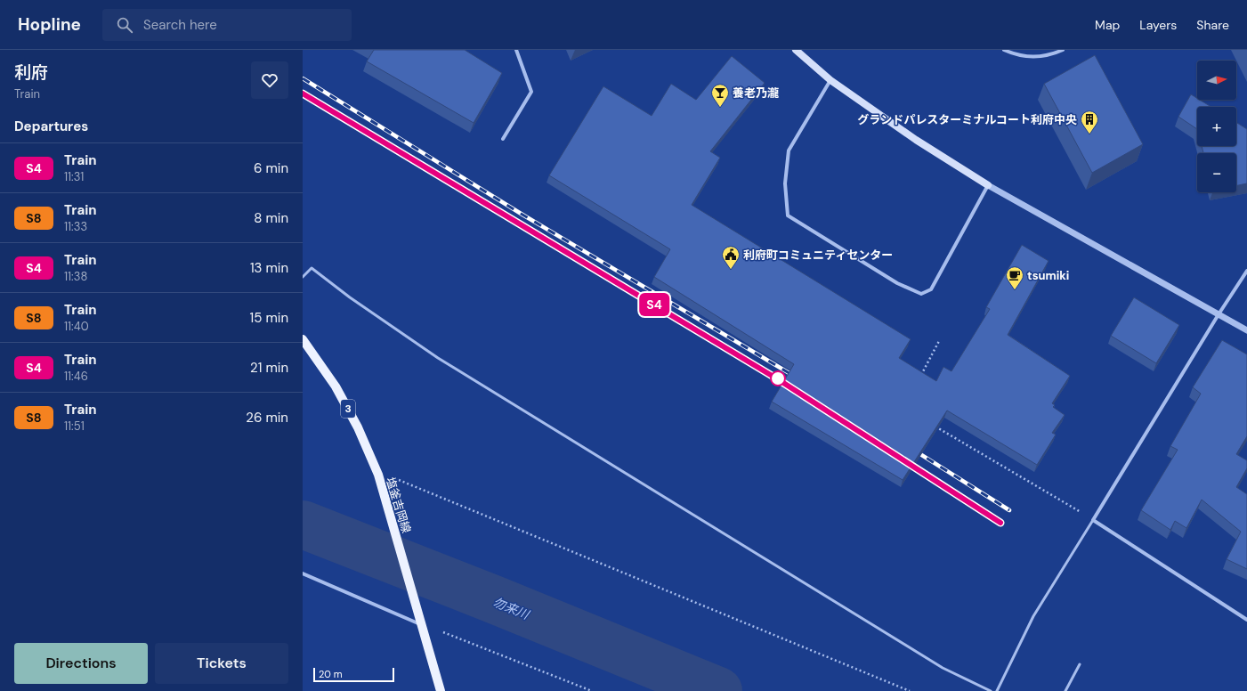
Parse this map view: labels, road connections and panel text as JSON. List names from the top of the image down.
{
  "streets": {
    "main road": ["3", "塩釜吉岡線"]
  },
  "water": ["勿来川"],
  "places": {
    "bar": ["養老乃瀧"],
    "building": ["グランドパレスターミナルコート利府中央"],
    "public building": ["利府町コミュニティセンター"],
    "cafe": ["tsumiki"]
  },
  "scale_bar": "20 m",
  "north": "right",
  "page": {
    "header": "Hopline",
    "search": "Search here",
    "nav": ["Map", "Layers", "Share"],
    "heading": [
      ["利府", "Train"],
      "Departures"
    ],
    "on_map": "S4",
    "map_buttons": ["+", "−"],
    "list": [
      {
        "mark": "S4",
        "name": "Train",
        "note": "11:31",
        "value": "6 min"
      },
      {
        "mark": "S8",
        "name": "Train",
        "note": "11:33",
        "value": "8 min"
      },
      {
        "mark": "S4",
        "name": "Train",
        "note": "11:38",
        "value": "13 min"
      },
      {
        "mark": "S8",
        "name": "Train",
        "note": "11:40",
        "value": "15 min"
      },
      {
        "mark": "S4",
        "name": "Train",
        "note": "11:46",
        "value": "21 min"
      },
      {
        "mark": "S8",
        "name": "Train",
        "note": "11:51",
        "value": "26 min"
      }
    ],
    "buttons": ["Directions", "Tickets"],
    "scale": "20 m"
  }
}
